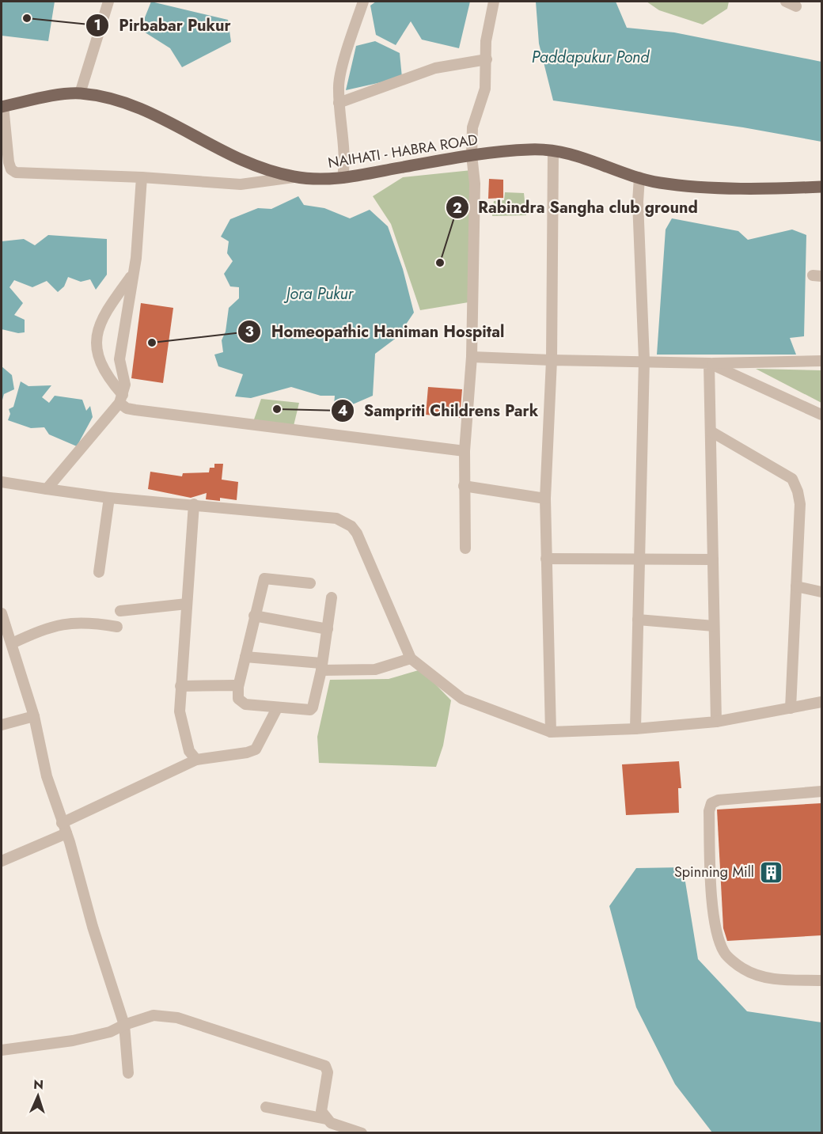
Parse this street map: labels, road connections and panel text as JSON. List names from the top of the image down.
{
  "streets": {
    "main road": ["NAIHATI - HABRA ROAD"]
  },
  "water": ["Paddapukur Pond", "Jora Pukur"],
  "places": {
    "other": [
      "Pirbabar Pukur",
      "Rabindra Sangha club ground",
      "Homeopathic Haniman Hospital",
      "Sampriti Childrens Park"
    ],
    "building": ["Spinning Mill"]
  },
  "north": "top"
}
